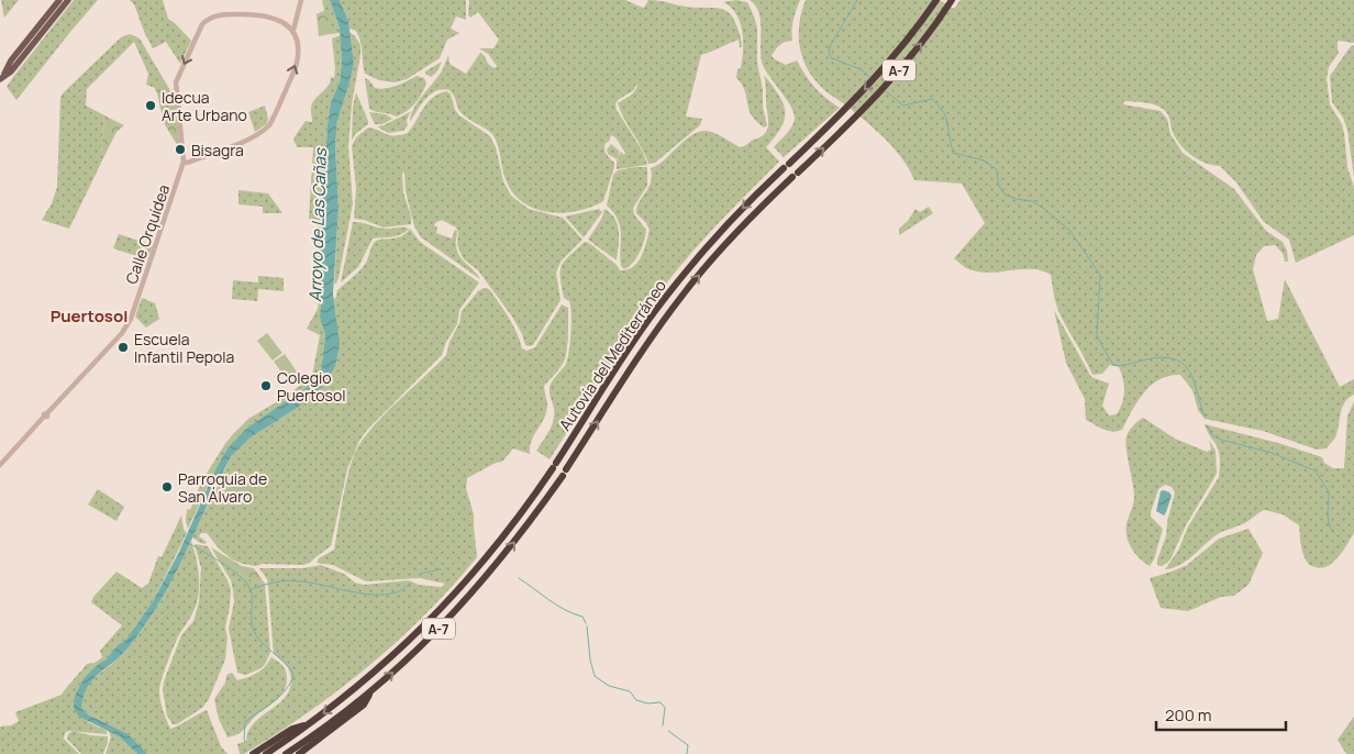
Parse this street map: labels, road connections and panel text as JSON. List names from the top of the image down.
{
  "streets": {
    "highway": ["A-7", "Autovía del Mediterráneo"],
    "street": ["Calle Orquídea"]
  },
  "districts": ["Puertosol"],
  "water": ["Arroyo de Las Cañas"],
  "places": [
    "Idecua Arte Urbano",
    "Bisagra",
    "Escuela Infantil Pepola",
    "Colegio Puertosol",
    "Parroquia de San Álvaro"
  ],
  "scale_bar": "200 m"
}
